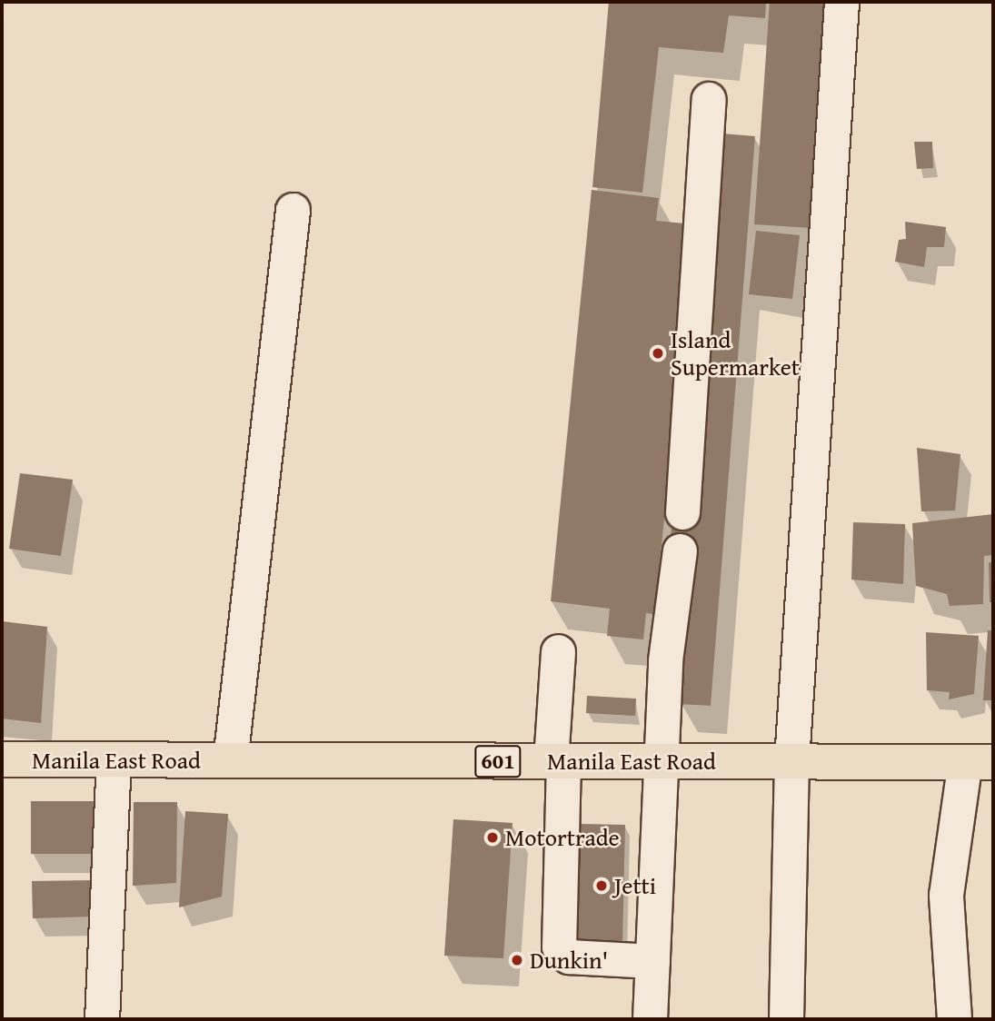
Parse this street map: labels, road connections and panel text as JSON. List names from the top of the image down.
{
  "streets": {
    "main road": ["Manila East Road", "601"]
  },
  "places": [
    "Island Supermarket",
    "Motortrade",
    "Jetti",
    "Dunkin'"
  ]
}
